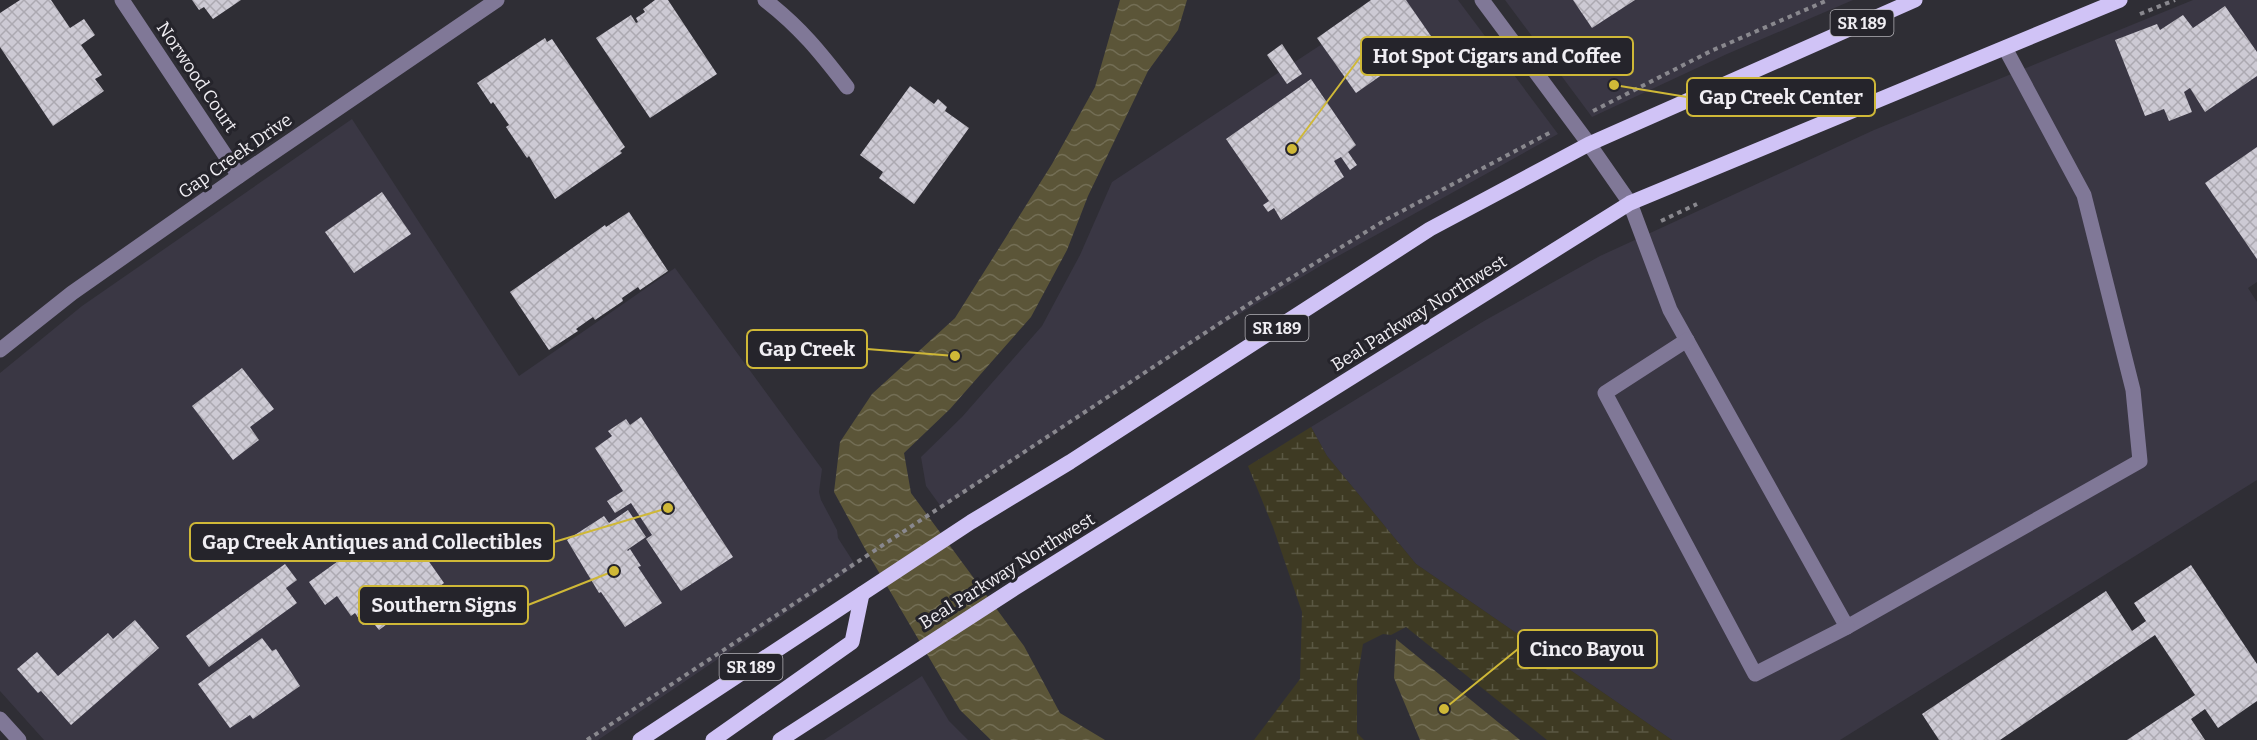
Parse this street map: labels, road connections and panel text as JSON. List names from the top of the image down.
{
  "streets": {
    "main road": ["SR 189", "Beal Parkway Northwest"],
    "street": ["Norwood Court", "Gap Creek Drive"]
  },
  "crossings": [
    ["Norwood Court", "Gap Creek Drive"]
  ],
  "places": [
    "Gap Creek Center",
    "Hot Spot Cigars and Coffee",
    "Gap Creek",
    "Gap Creek Antiques and Collectibles",
    "Southern Signs",
    "Cinco Bayou"
  ]
}
